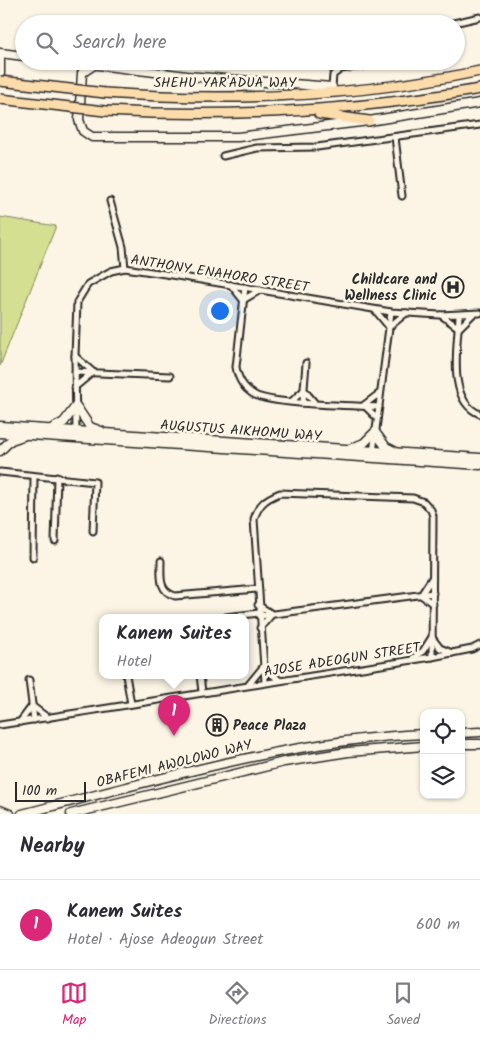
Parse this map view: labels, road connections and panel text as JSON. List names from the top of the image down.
{
  "streets": {
    "highway": ["SHEHU YAR'ADUA WAY"],
    "street": [
      "ANTHONY ENAHORO STREET",
      "AUGUSTUS AIKHOMU WAY",
      "AJOSE ADEOGUN STREET",
      "OBAFEMI AWOLOWO WAY"
    ]
  },
  "crossings": [
    ["ANTHONY ENAHORO STREET", "AUGUSTUS AIKHOMU WAY"]
  ],
  "places": {
    "hospital": ["Childcare and Wellness Clinic"],
    "building": ["Peace Plaza"]
  },
  "scale_bar": "100 m",
  "page": {
    "search": "Search here",
    "popup": ["Kanem Suites", "Hotel"],
    "pins": "1",
    "scale": "100 m",
    "heading": "Nearby",
    "list": [
      {
        "mark": "1",
        "name": "Kanem Suites",
        "note": "Hotel · Ajose Adeogun Street",
        "value": "600 m"
      }
    ],
    "nav": ["Map", "Directions", "Saved"]
  }
}
